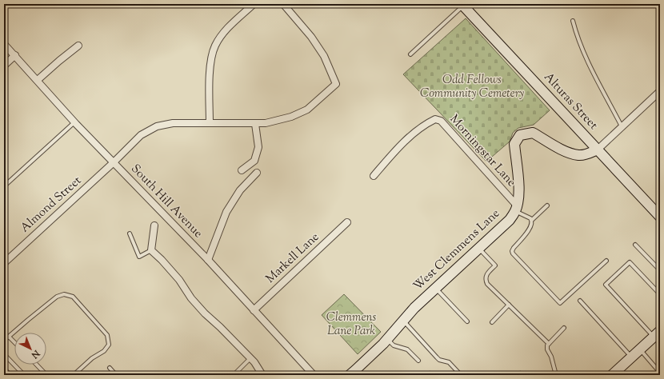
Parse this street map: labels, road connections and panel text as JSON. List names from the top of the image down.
{
  "streets": {
    "street": [
      "Alturas Street",
      "Morningstar Lane",
      "South Hill Avenue",
      "Almond Street",
      "West Clemmens Lane",
      "Markell Lane"
    ]
  },
  "crossings": [
    ["Alturas Street", "West Clemmens Lane"],
    ["Morningstar Lane", "West Clemmens Lane"],
    ["South Hill Avenue", "Almond Street"],
    ["South Hill Avenue", "Markell Lane"]
  ],
  "parks": ["Odd Fellows Community Cemetery", "Clemmens Lane Park"],
  "north": "bottom right"
}
